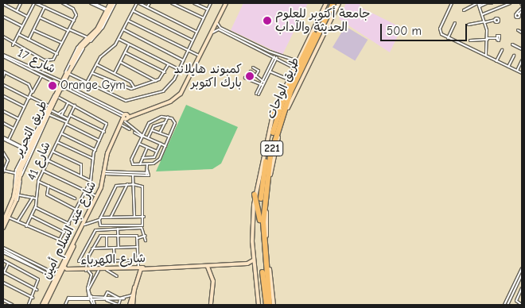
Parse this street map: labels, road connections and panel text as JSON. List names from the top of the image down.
{
  "streets": {
    "highway": ["طريق الواحات", "221"],
    "street": [
      "شارع 17",
      "طريق التحرير",
      "شارع 41",
      "شارع عبد السلام أمين",
      "شارع الكهرباء"
    ]
  },
  "crossings": [
    ["شارع 17", "طريق التحرير"],
    ["شارع 17", "شارع عبد السلام أمين"],
    ["شارع عبد السلام أمين", "شارع الكهرباء"]
  ],
  "places": ["جامعة أكتوبر للعلوم الحديثة والآداب", "كمبوند هايلاند بارك اكتوبر", "Orange Gym"],
  "scale_bar": "500 m"
}
